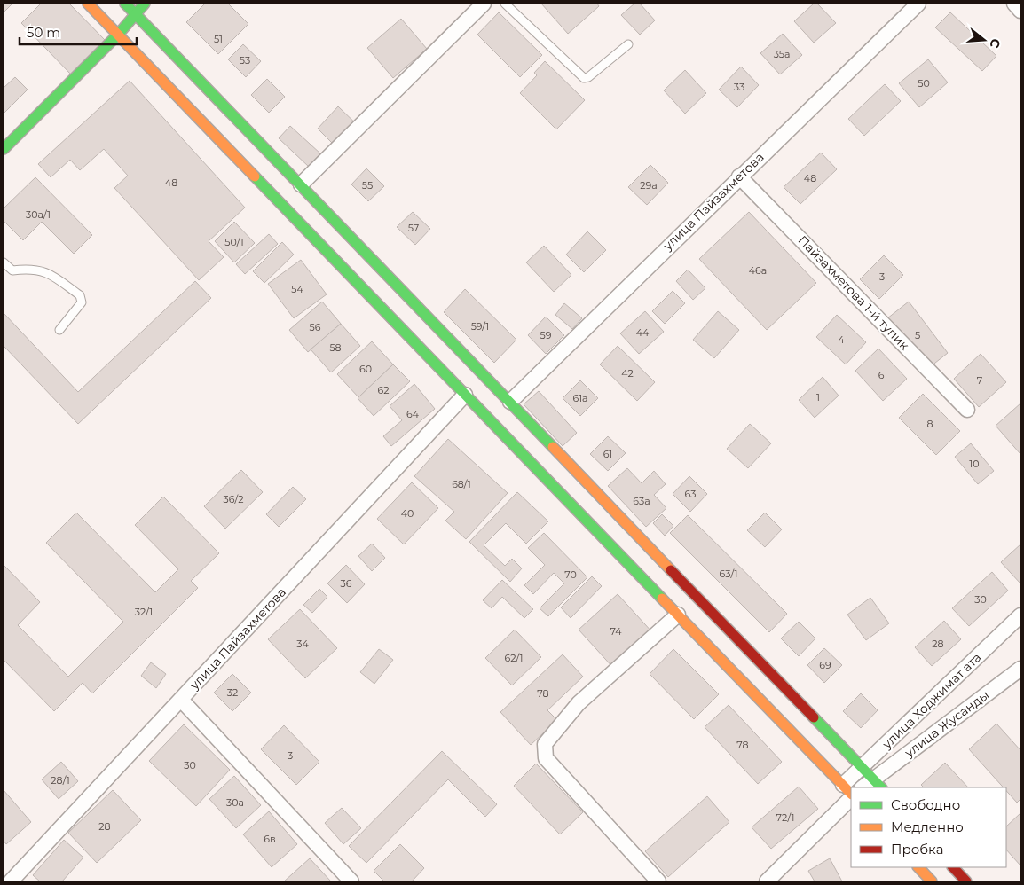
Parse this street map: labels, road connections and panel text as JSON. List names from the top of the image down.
{
  "streets": {
    "street": [
      "улица Пайзахметова",
      "Пайзахметова 1-й тупик",
      "улица Ходжимат ата",
      "улица Жусанды"
    ]
  },
  "crossings": [
    ["улица Пайзахметова", "Пайзахметова 1-й тупик"]
  ],
  "house_numbers": [
    "51",
    "35а",
    "53",
    "50",
    "33",
    "48",
    "48",
    "55",
    "29а",
    "30а/1",
    "57",
    "50/1",
    "46а",
    "3",
    "54",
    "59/1",
    "56",
    "44",
    "59",
    "5",
    "4",
    "58",
    "60",
    "42",
    "6",
    "7",
    "62",
    "1",
    "61а",
    "64",
    "8",
    "61",
    "10",
    "68/1",
    "63",
    "36/2",
    "63а",
    "40",
    "63/1",
    "70",
    "36",
    "30",
    "32/1",
    "74",
    "34",
    "28",
    "62/1",
    "69",
    "32",
    "78",
    "78",
    "3",
    "30",
    "28/1",
    "30а",
    "72/1",
    "28",
    "6в"
  ],
  "legend": ["Свободно", "Медленно", "Пробка"],
  "scale_bar": "50 m",
  "north": "right"
}
